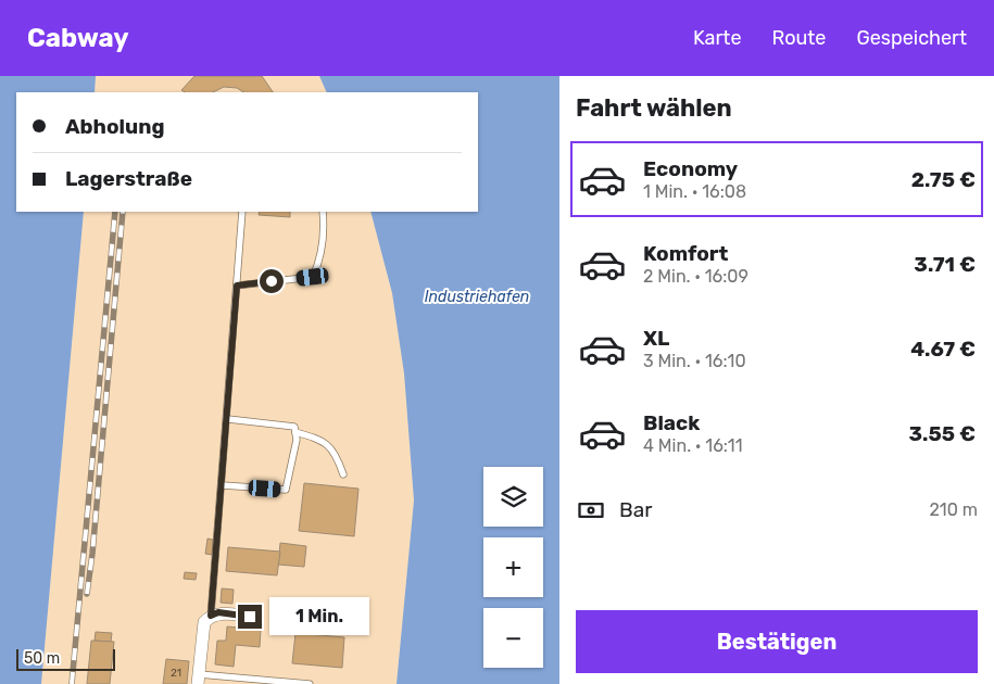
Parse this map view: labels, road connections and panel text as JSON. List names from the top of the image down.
{
  "water": ["Industriehafen"],
  "house_numbers": ["21"],
  "scale_bar": "50 m",
  "page": {
    "header": "Cabway",
    "nav": ["Karte", "Route", "Gespeichert"],
    "heading": "Fahrt wählen",
    "banner": ["Abholung", "Lagerstraße"],
    "list": [
      {
        "name": "Economy",
        "note": "1 Min. · 16:08",
        "value": "2.75 €"
      },
      {
        "name": "Komfort",
        "note": "2 Min. · 16:09",
        "value": "3.71 €"
      },
      {
        "name": "XL",
        "note": "3 Min. · 16:10",
        "value": "4.67 €"
      },
      {
        "name": "Black",
        "note": "4 Min. · 16:11",
        "value": "3.55 €"
      }
    ],
    "map_buttons": ["+", "−"],
    "pay": ["Bar", "210 m"],
    "bubble": "1 Min.",
    "buttons": "Bestätigen",
    "scale": "50 m"
  }
}
